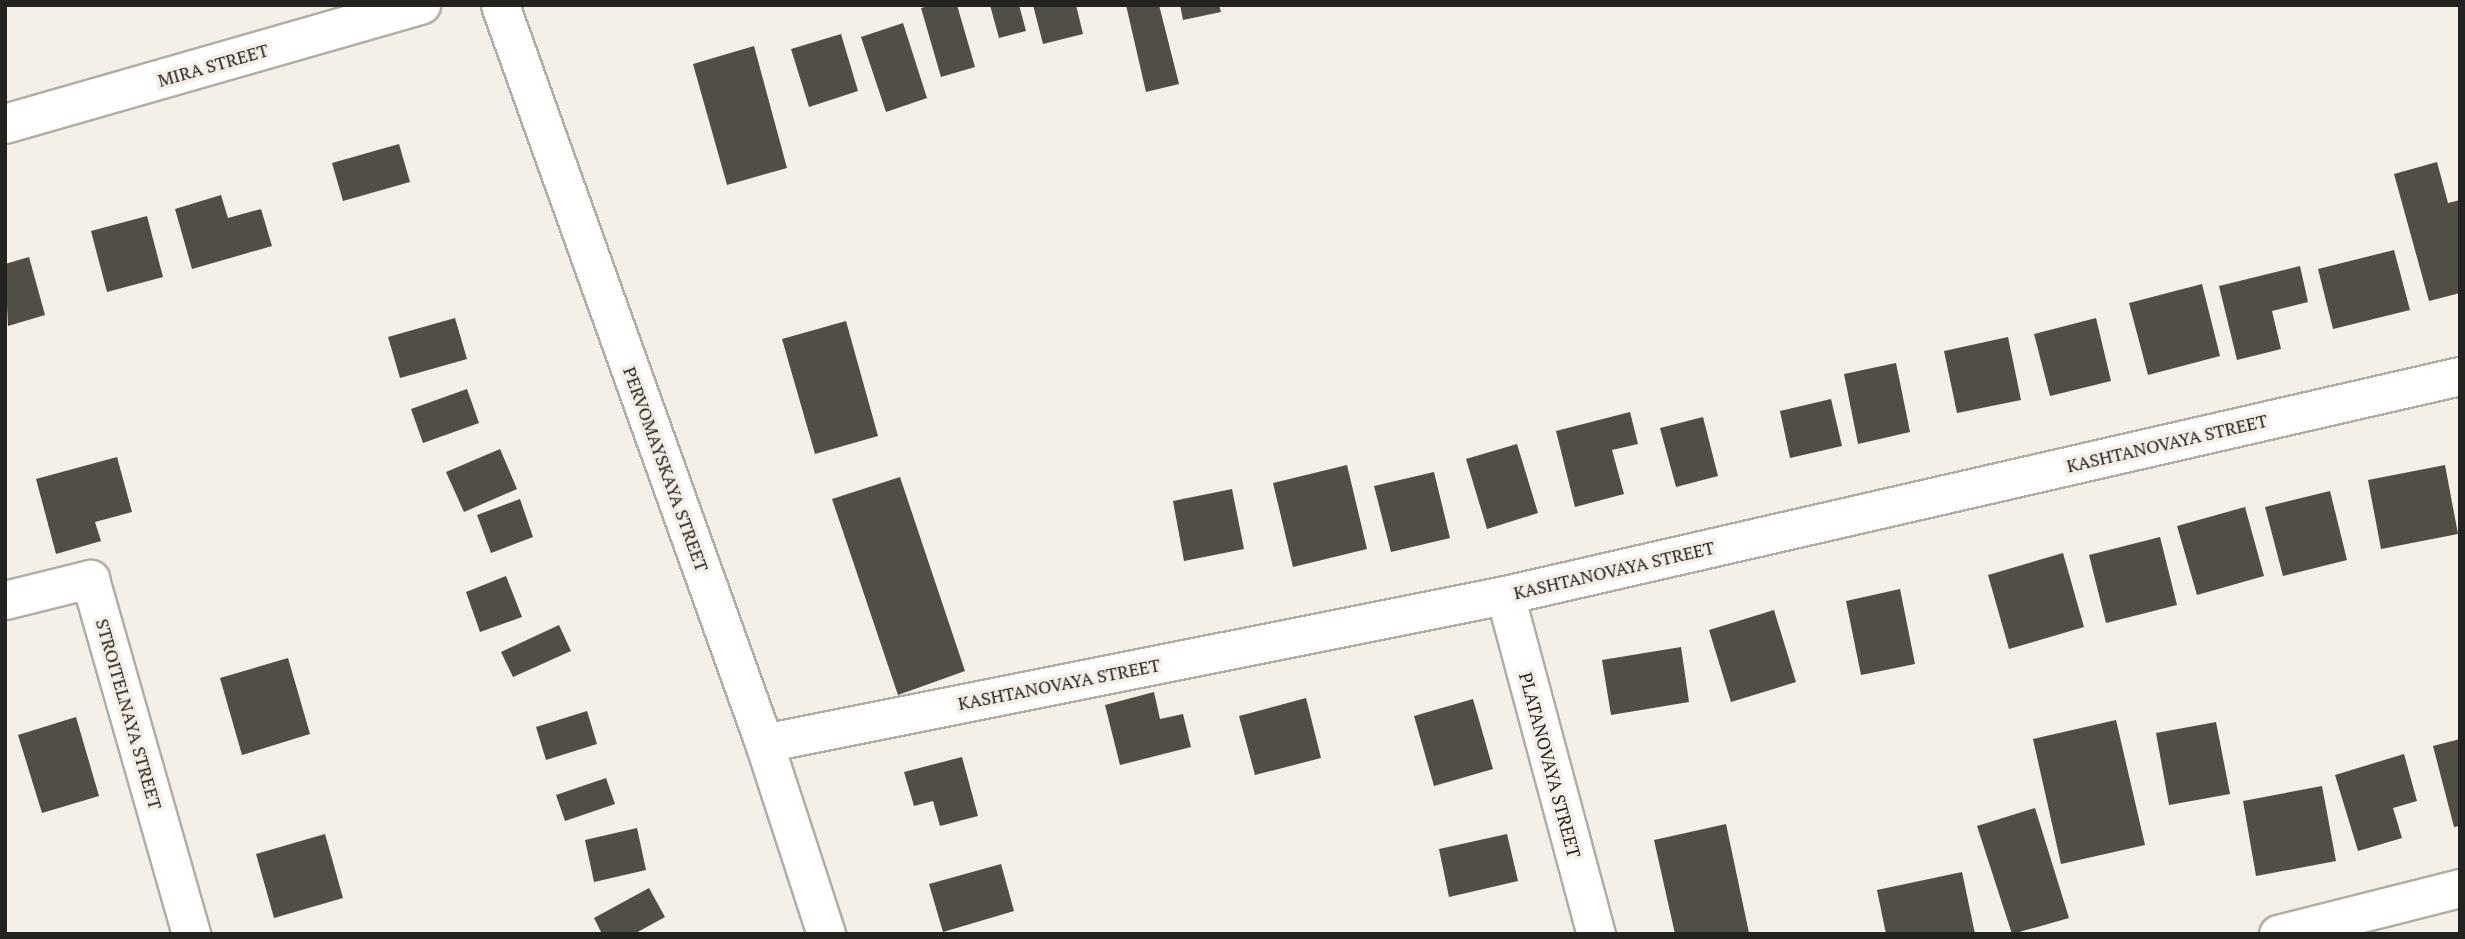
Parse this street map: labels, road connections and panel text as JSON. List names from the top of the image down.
{
  "streets": {
    "main road": ["MIRA STREET"],
    "street": [
      "KASHTANOVAYA STREET",
      "PERVOMAYSKAYA STREET",
      "STROITELNAYA STREET",
      "PLATANOVAYA STREET"
    ]
  },
  "crossings": [
    ["KASHTANOVAYA STREET", "PERVOMAYSKAYA STREET"],
    ["KASHTANOVAYA STREET", "PLATANOVAYA STREET"]
  ]
}
